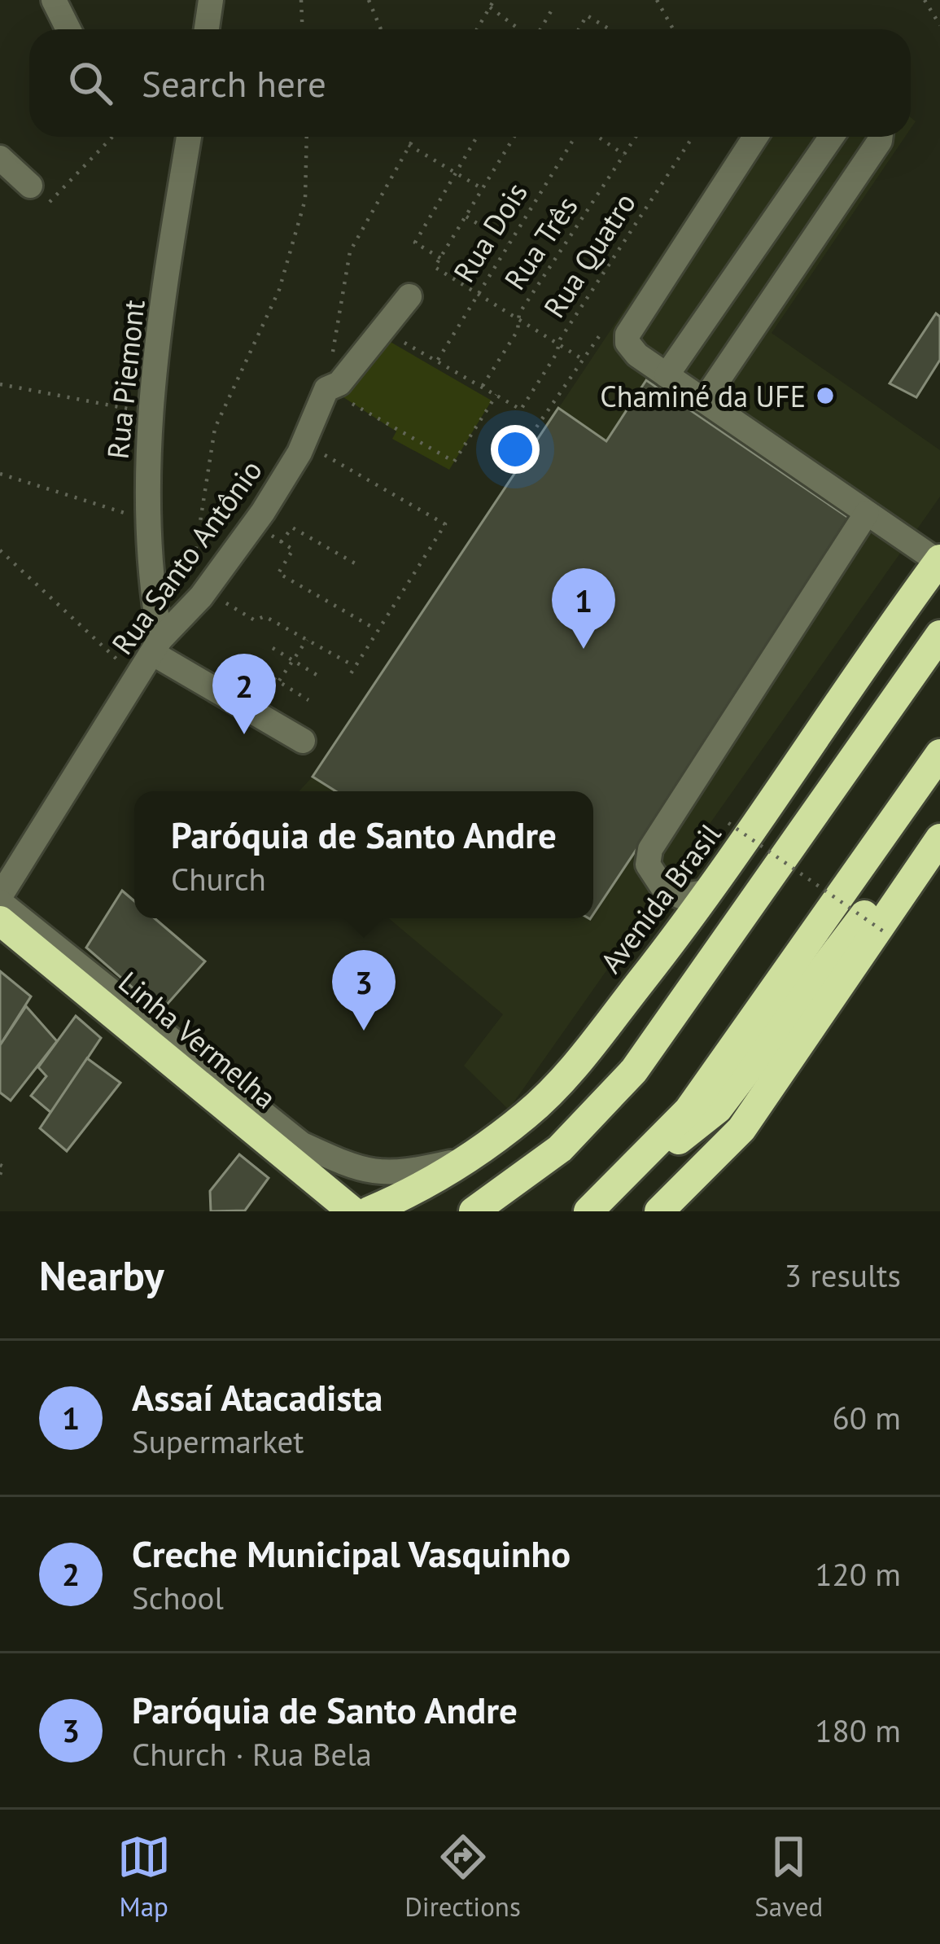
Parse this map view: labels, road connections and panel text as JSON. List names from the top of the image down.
{
  "streets": {
    "highway": ["Avenida Brasil", "Linha Vermelha"],
    "street": ["Rua Piemont", "Rua Santo Antônio"],
    "path": ["Rua Dois", "Rua Três", "Rua Quatro"]
  },
  "crossings": [
    ["Rua Piemont", "Rua Santo Antônio"]
  ],
  "places": ["Chaminé da UFE"],
  "page": {
    "search": "Search here",
    "pins": ["1", "2", "3"],
    "popup": ["Paróquia de Santo Andre", "Church"],
    "heading": ["Nearby", "3 results"],
    "list": [
      {
        "mark": "1",
        "name": "Assaí Atacadista",
        "note": "Supermarket",
        "value": "60 m"
      },
      {
        "mark": "2",
        "name": "Creche Municipal Vasquinho",
        "note": "School",
        "value": "120 m"
      },
      {
        "mark": "3",
        "name": "Paróquia de Santo Andre",
        "note": "Church · Rua Bela",
        "value": "180 m"
      }
    ],
    "nav": ["Map", "Directions", "Saved"]
  }
}
